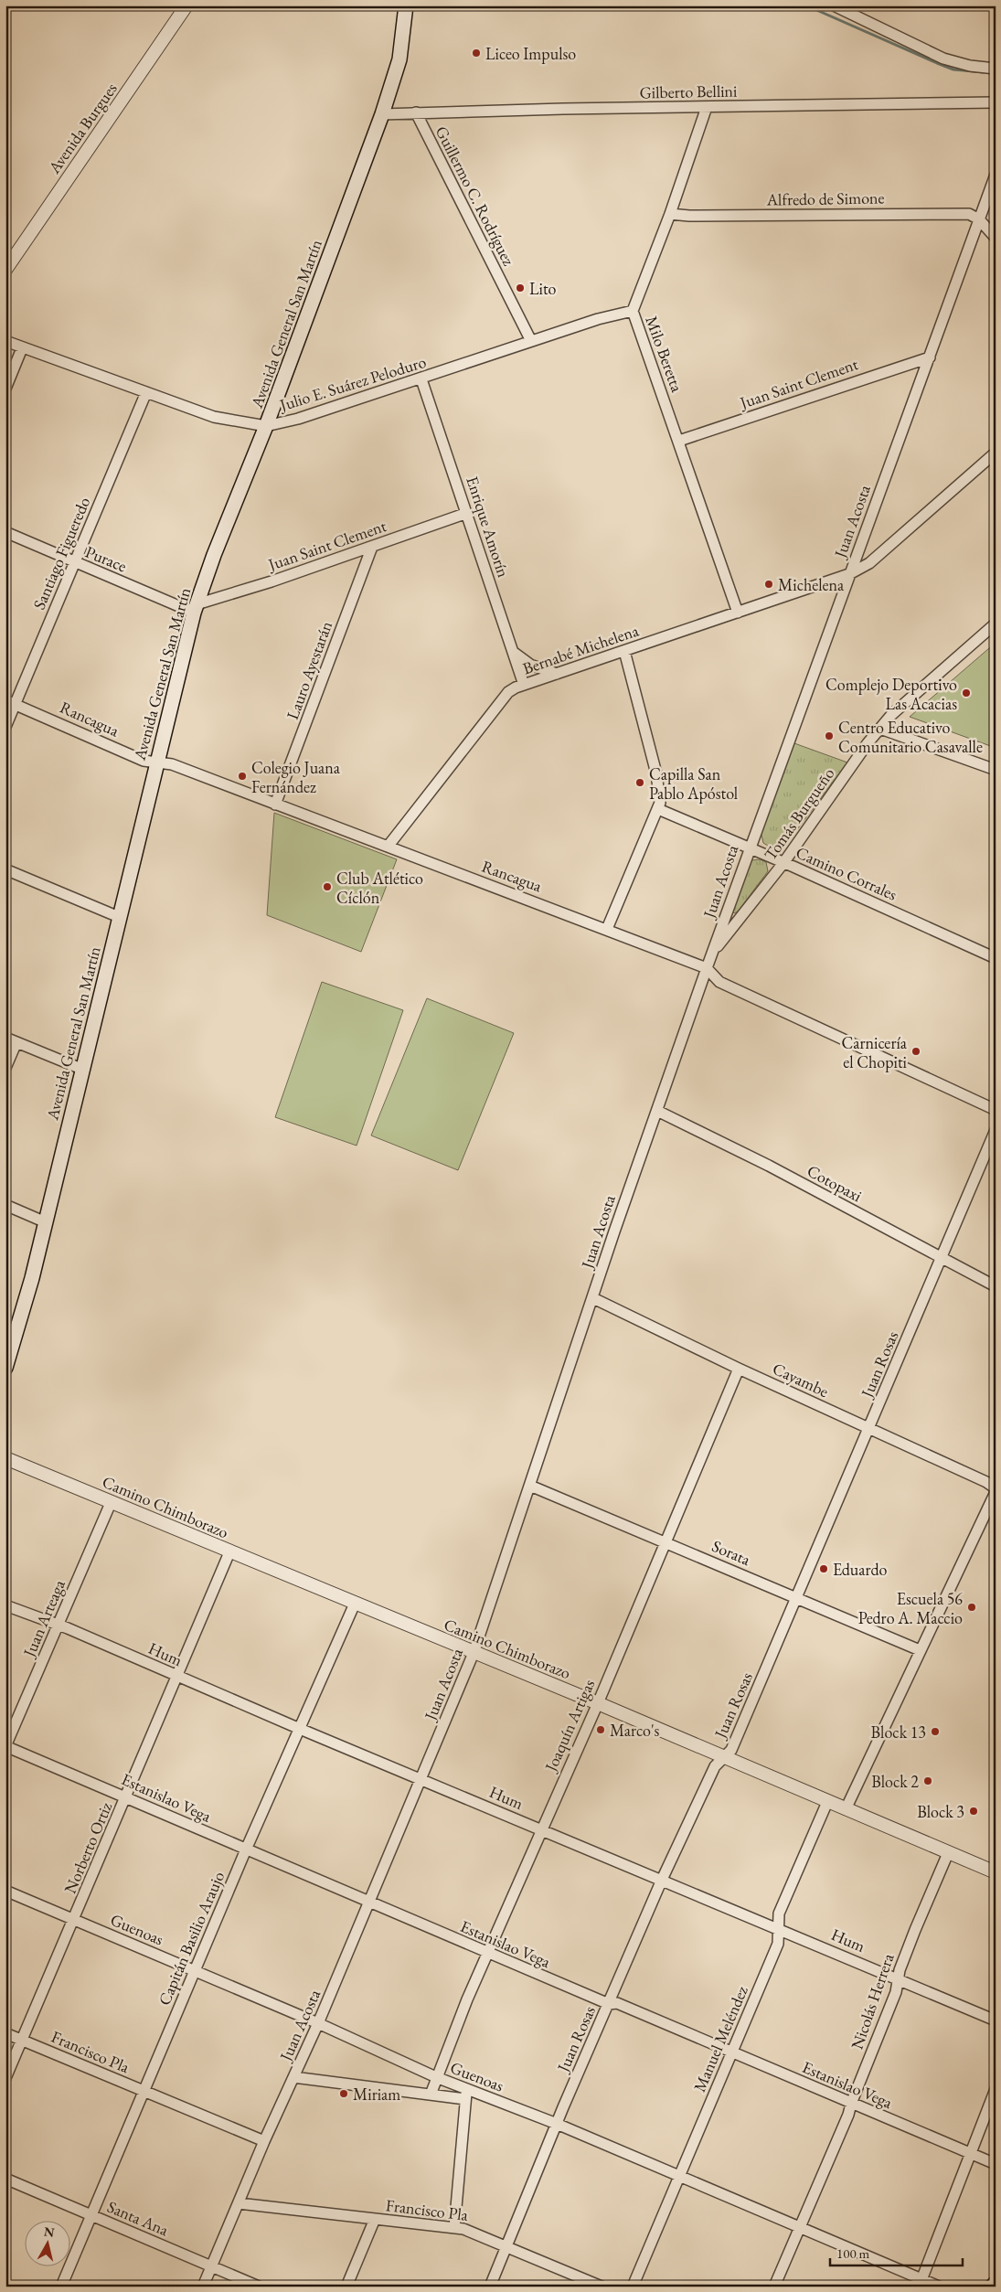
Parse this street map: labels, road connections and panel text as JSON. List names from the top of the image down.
{
  "streets": {
    "main road": ["Avenida General San Martín"],
    "street": [
      "Gilberto Bellini",
      "Avenida Burgues",
      "Guillermo C. Rodríguez",
      "Alfredo de Simone",
      "Milo Beretta",
      "Julio E. Suárez Peloduro",
      "Juan Saint Clement",
      "Juan Acosta",
      "Enrique Amorín",
      "Santiago Figueredo",
      "Purace",
      "Bernabé Michelena",
      "Lauro Ayestarán",
      "Rancagua",
      "Tomás Burgueño",
      "Camino Corrales",
      "Cotopaxi",
      "Juan Rosas",
      "Cayambe",
      "Camino Chimborazo",
      "Sorata",
      "Juan Arteaga",
      "Hum",
      "Joaquín Artigas",
      "Estanislao Vega",
      "Norberto Ortiz",
      "Guenoas",
      "Capitán Basilio Araujo",
      "Nicolás Herrera",
      "Manuel Meléndez",
      "Francisco Pla",
      "Santa Ana"
    ]
  },
  "crossings": [
    ["Gilberto Bellini", "Guillermo C. Rodríguez"],
    ["Gilberto Bellini", "Avenida General San Martín"],
    ["Gilberto Bellini", "Milo Beretta"],
    ["Guillermo C. Rodríguez", "Julio E. Suárez Peloduro"],
    ["Alfredo de Simone", "Milo Beretta"],
    ["Alfredo de Simone", "Juan Acosta"],
    ["Avenida General San Martín", "Julio E. Suárez Peloduro"],
    ["Avenida General San Martín", "Juan Saint Clement"],
    ["Avenida General San Martín", "Purace"],
    ["Avenida General San Martín", "Rancagua"],
    ["Milo Beretta", "Julio E. Suárez Peloduro"],
    ["Milo Beretta", "Juan Saint Clement"],
    ["Milo Beretta", "Bernabé Michelena"],
    ["Julio E. Suárez Peloduro", "Enrique Amorín"],
    ["Julio E. Suárez Peloduro", "Santiago Figueredo"],
    ["Juan Saint Clement", "Juan Acosta"],
    ["Juan Saint Clement", "Enrique Amorín"],
    ["Juan Saint Clement", "Purace"],
    ["Juan Saint Clement", "Lauro Ayestarán"],
    ["Juan Acosta", "Bernabé Michelena"],
    ["Juan Acosta", "Rancagua"],
    ["Juan Acosta", "Tomás Burgueño"],
    ["Juan Acosta", "Camino Corrales"],
    ["Juan Acosta", "Cotopaxi"],
    ["Juan Acosta", "Cayambe"],
    ["Juan Acosta", "Camino Chimborazo"],
    ["Juan Acosta", "Sorata"],
    ["Juan Acosta", "Hum"],
    ["Juan Acosta", "Estanislao Vega"],
    ["Juan Acosta", "Guenoas"],
    ["Juan Acosta", "Francisco Pla"],
    ["Juan Acosta", "Santa Ana"],
    ["Enrique Amorín", "Bernabé Michelena"],
    ["Santiago Figueredo", "Purace"],
    ["Santiago Figueredo", "Rancagua"],
    ["Bernabé Michelena", "Rancagua"],
    ["Lauro Ayestarán", "Rancagua"],
    ["Tomás Burgueño", "Camino Corrales"],
    ["Cotopaxi", "Juan Rosas"],
    ["Juan Rosas", "Cayambe"],
    ["Juan Rosas", "Camino Chimborazo"],
    ["Juan Rosas", "Sorata"],
    ["Juan Rosas", "Hum"],
    ["Juan Rosas", "Estanislao Vega"],
    ["Juan Rosas", "Guenoas"],
    ["Juan Rosas", "Francisco Pla"],
    ["Cayambe", "Joaquín Artigas"],
    ["Camino Chimborazo", "Juan Arteaga"],
    ["Camino Chimborazo", "Joaquín Artigas"],
    ["Camino Chimborazo", "Norberto Ortiz"],
    ["Camino Chimborazo", "Capitán Basilio Araujo"],
    ["Camino Chimborazo", "Nicolás Herrera"],
    ["Camino Chimborazo", "Manuel Meléndez"],
    ["Sorata", "Joaquín Artigas"],
    ["Juan Arteaga", "Hum"],
    ["Juan Arteaga", "Estanislao Vega"],
    ["Hum", "Joaquín Artigas"],
    ["Hum", "Norberto Ortiz"],
    ["Hum", "Capitán Basilio Araujo"],
    ["Hum", "Nicolás Herrera"],
    ["Hum", "Manuel Meléndez"],
    ["Joaquín Artigas", "Estanislao Vega"],
    ["Joaquín Artigas", "Guenoas"],
    ["Estanislao Vega", "Norberto Ortiz"],
    ["Estanislao Vega", "Capitán Basilio Araujo"],
    ["Estanislao Vega", "Nicolás Herrera"],
    ["Estanislao Vega", "Manuel Meléndez"],
    ["Norberto Ortiz", "Guenoas"],
    ["Norberto Ortiz", "Francisco Pla"],
    ["Guenoas", "Capitán Basilio Araujo"],
    ["Guenoas", "Nicolás Herrera"],
    ["Guenoas", "Manuel Meléndez"],
    ["Capitán Basilio Araujo", "Francisco Pla"],
    ["Capitán Basilio Araujo", "Santa Ana"]
  ],
  "places": [
    "Liceo Impulso",
    "Lito",
    "Michelena",
    "Complejo Deportivo Las Acacias",
    "Centro Educativo Comunitario Casavalle",
    "Colegio Juana Fernández",
    "Capilla San Pablo Apóstol",
    "Club Atlético Cíclón",
    "Carnicería el Chopiti",
    "Eduardo",
    "Escuela 56 Pedro A. Maccio",
    "Marco's",
    "Block 13",
    "Block 2",
    "Block 3",
    "Miriam"
  ],
  "scale_bar": "100 m",
  "north": "top"
}
